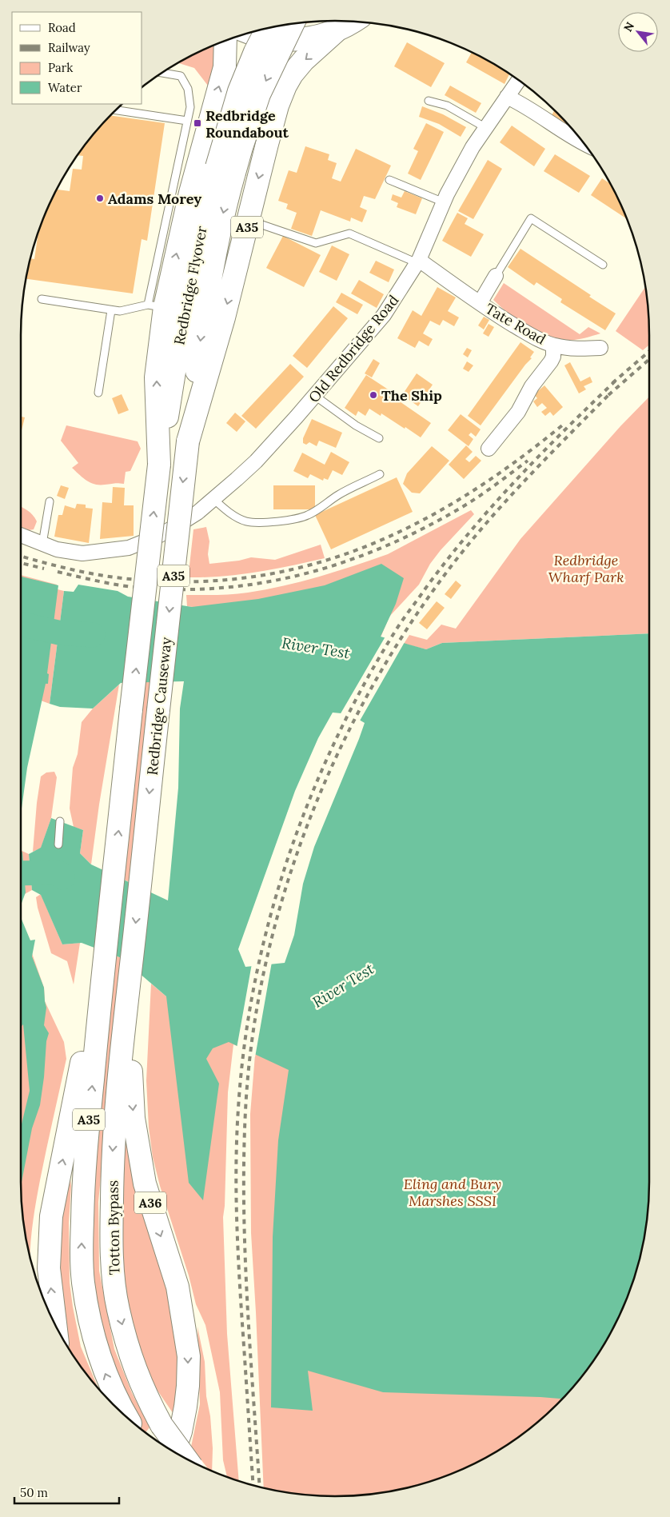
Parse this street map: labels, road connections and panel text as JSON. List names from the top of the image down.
{
  "streets": {
    "main road": [
      "A35",
      "Redbridge Flyover",
      "Redbridge Causeway",
      "A36",
      "Totton Bypass"
    ],
    "street": ["Tate Road", "Old Redbridge Road"]
  },
  "crossings": [
    ["A35", "Redbridge Flyover"],
    ["A35", "Redbridge Causeway"],
    ["Redbridge Flyover", "Redbridge Causeway"],
    ["Tate Road", "Old Redbridge Road"],
    ["Redbridge Causeway", "A36"],
    ["Redbridge Causeway", "Totton Bypass"],
    ["A36", "Totton Bypass"]
  ],
  "water": ["River Test"],
  "parks": ["Redbridge Wharf Park", "Eling and Bury Marshes SSSI"],
  "places": {
    "transit": ["Redbridge Roundabout"],
    "other": ["Adams Morey", "The Ship"]
  },
  "legend": [
    "Road",
    "Railway",
    "Park",
    "Water"
  ],
  "scale_bar": "50 m",
  "north": "top left"
}
